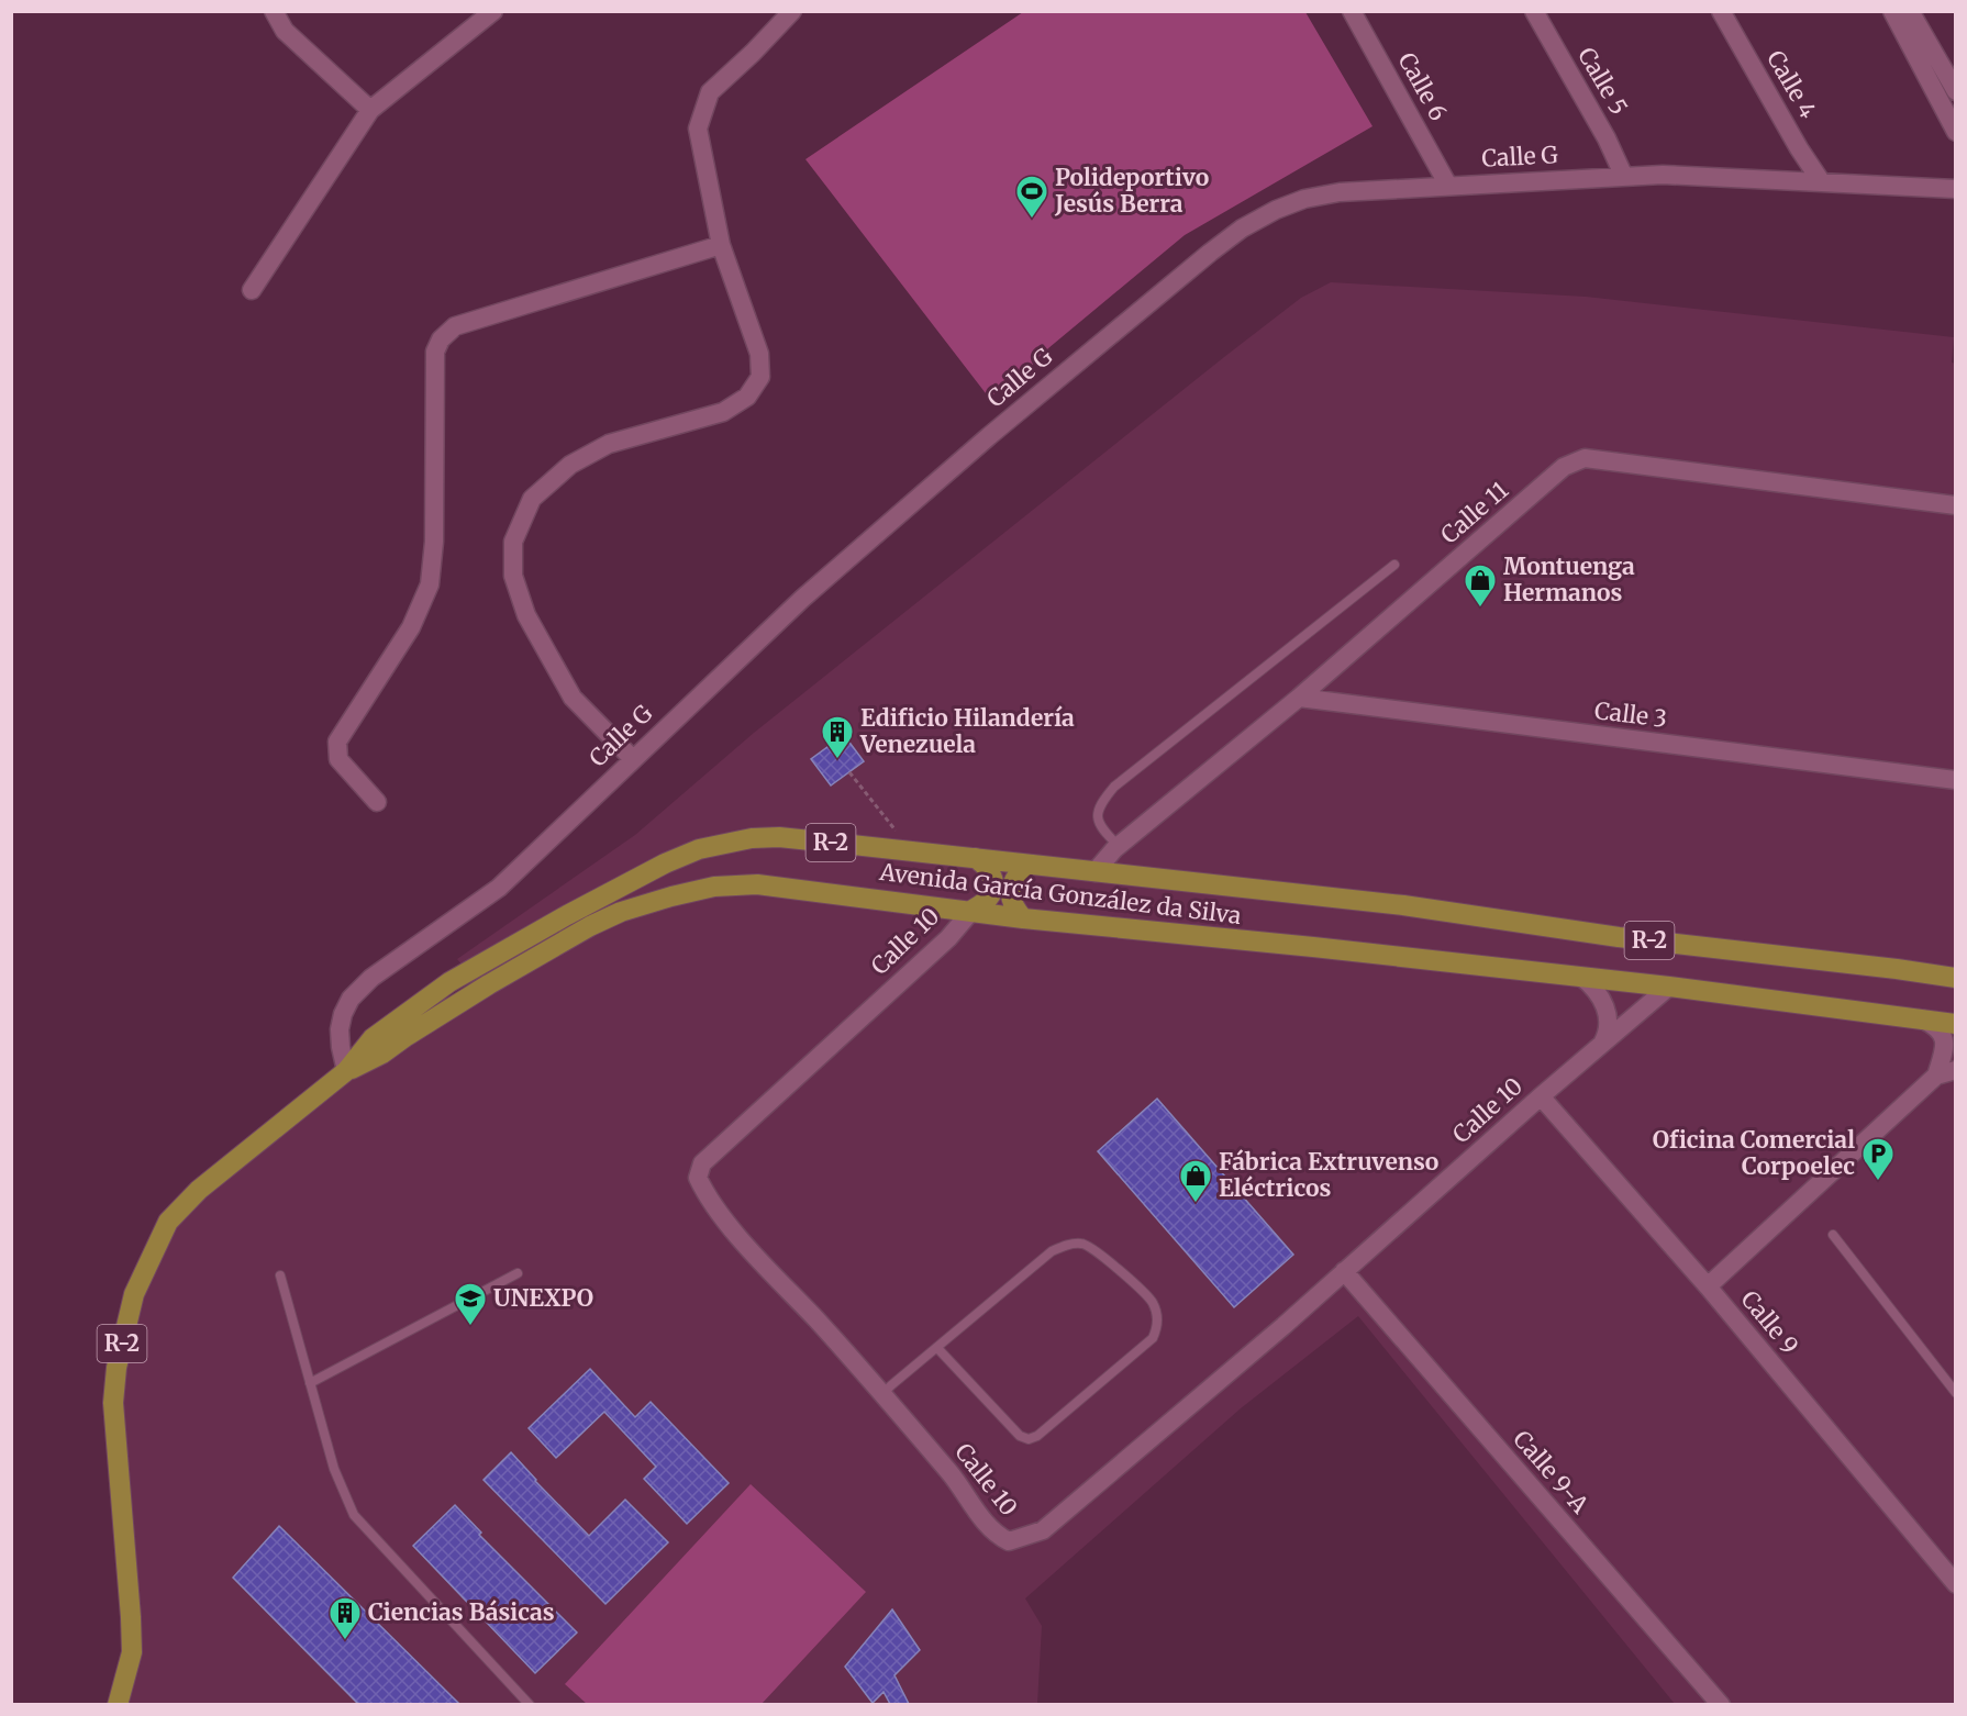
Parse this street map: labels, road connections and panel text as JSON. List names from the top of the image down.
{
  "streets": {
    "main road": ["R-2", "Avenida García González da Silva"],
    "street": [
      "Calle 5",
      "Calle 4",
      "Calle 6",
      "Calle G",
      "Calle 11",
      "Calle 3",
      "Calle 10",
      "Calle 9",
      "Calle 9-A"
    ]
  },
  "crossings": [
    ["Calle 5", "Calle G"],
    ["Calle 4", "Calle G"],
    ["Calle 6", "Calle G"],
    ["Calle G", "R-2"],
    ["Calle G", "Avenida García González da Silva"],
    ["Calle 11", "Calle 3"],
    ["Calle 11", "Avenida García González da Silva"],
    ["R-2", "Avenida García González da Silva"],
    ["Avenida García González da Silva", "Calle 10"],
    ["Calle 10", "Calle 9"],
    ["Calle 10", "Calle 9-A"]
  ],
  "places": {
    "sports": ["Polideportivo Jesús Berra"],
    "shop": ["Montuenga Hermanos", "Fábrica Extruvenso Eléctricos"],
    "building": ["Edificio Hilandería Venezuela", "Ciencias Básicas"],
    "parking": ["Oficina Comercial Corpoelec"],
    "school or university": ["UNEXPO"]
  }
}
